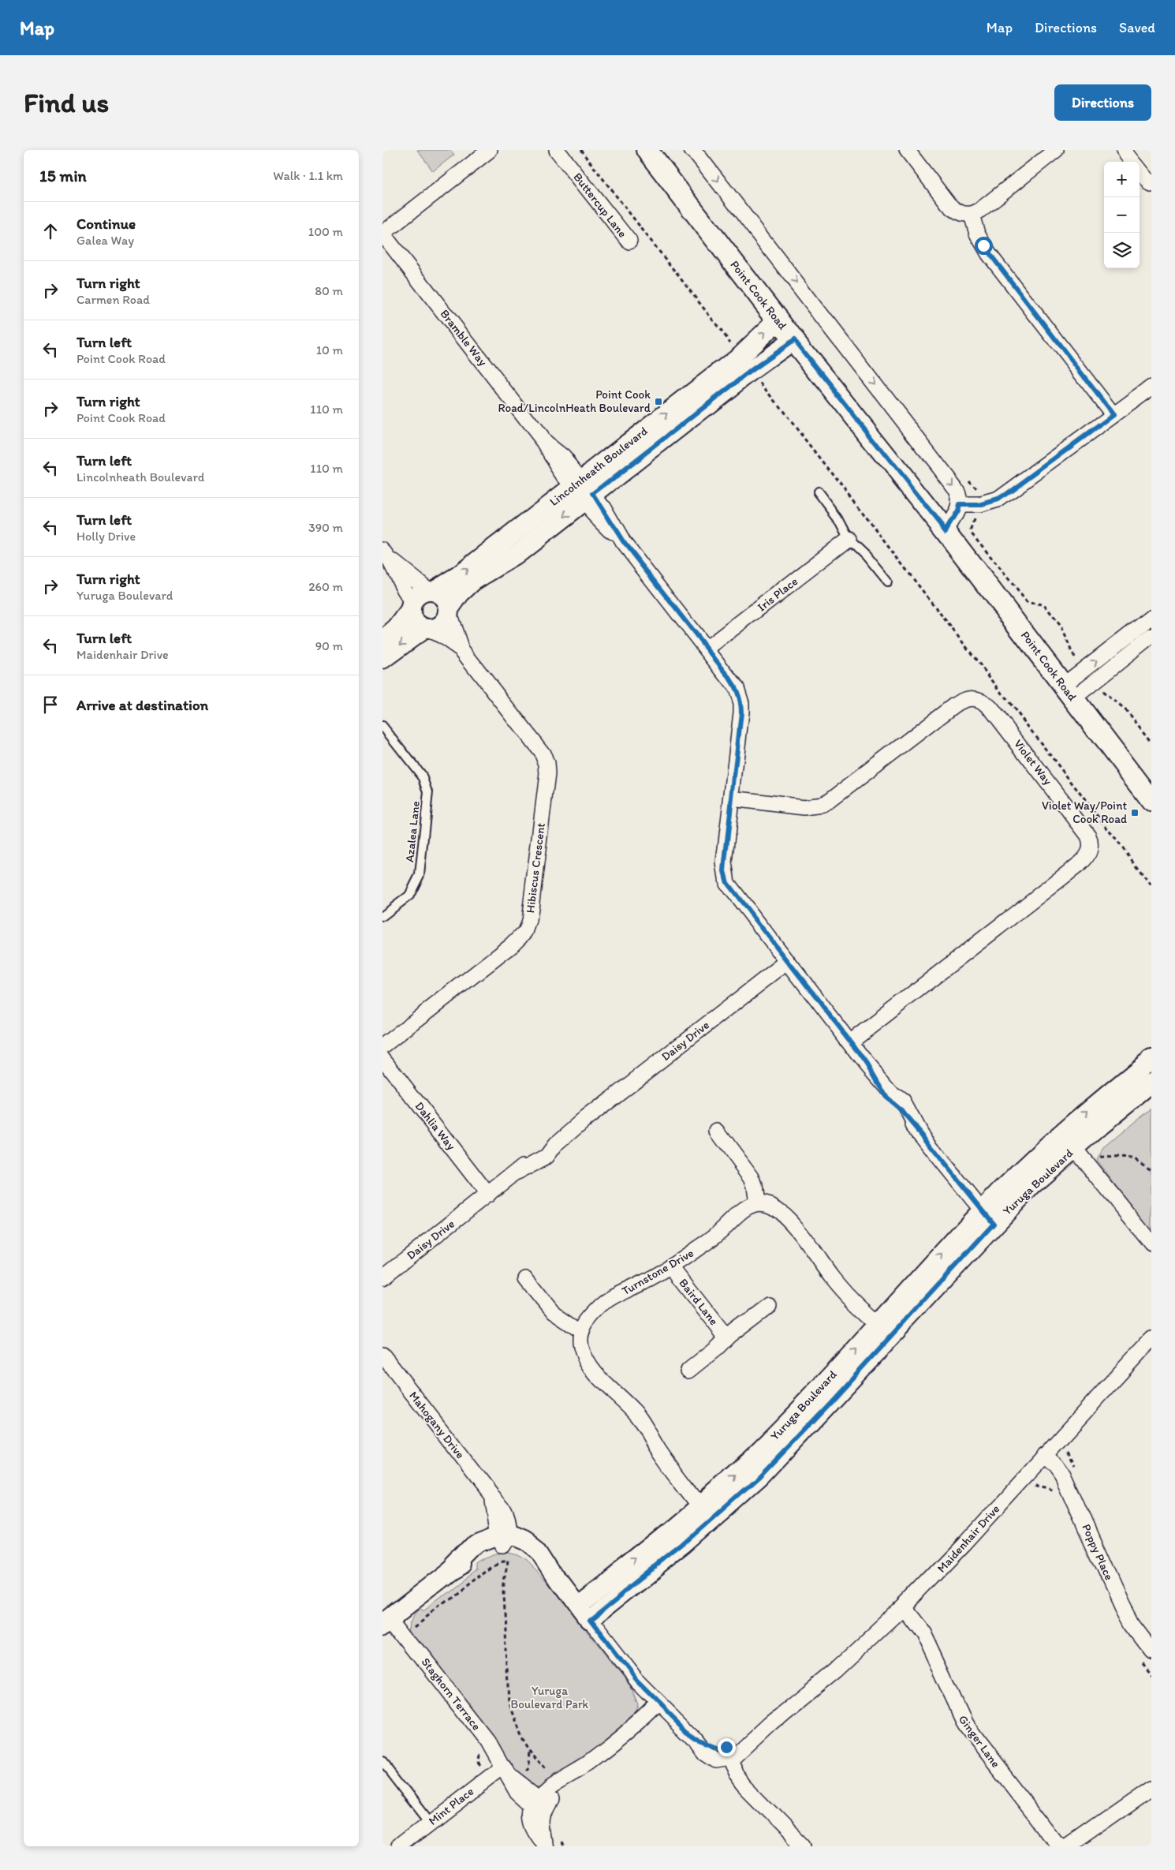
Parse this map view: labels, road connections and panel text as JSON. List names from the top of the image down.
{
  "streets": {
    "main road": ["Point Cook Road"],
    "street": [
      "Buttercup Lane",
      "Bramble Way",
      "Lincolnheath Boulevard",
      "Iris Place",
      "Violet Way",
      "Hibiscus Crescent",
      "Daisy Drive",
      "Dahlia Way",
      "Yuruga Boulevard",
      "Turnstone Drive",
      "Baird Lane",
      "Mahogany Drive",
      "Maidenhair Drive",
      "Poppy Place",
      "Staghorn Terrace",
      "Ginger Lane",
      "Mint Place"
    ],
    "lane": ["Azalea Lane"]
  },
  "crossings": [
    ["Point Cook Road", "Lincolnheath Boulevard"],
    ["Bramble Way", "Lincolnheath Boulevard"],
    ["Bramble Way", "Iris Place"],
    ["Bramble Way", "Violet Way"],
    ["Bramble Way", "Daisy Drive"],
    ["Bramble Way", "Yuruga Boulevard"],
    ["Lincolnheath Boulevard", "Hibiscus Crescent"],
    ["Daisy Drive", "Dahlia Way"],
    ["Turnstone Drive", "Baird Lane"],
    ["Maidenhair Drive", "Poppy Place"],
    ["Maidenhair Drive", "Ginger Lane"],
    ["Staghorn Terrace", "Mint Place"]
  ],
  "parks": ["Yuruga Boulevard Park"],
  "places": {
    "transit": ["Point Cook Road/LincolnHeath Boulevard", "Violet Way/Point Cook Road"]
  },
  "page": {
    "header": "Map",
    "nav": ["Map", "Directions", "Saved"],
    "buttons": "Directions",
    "title": "Find us",
    "heading": ["15 min", "Walk · 1.1 km"],
    "map_buttons": ["+", "−"],
    "list": [
      ["Continue", "Galea Way", "100 m"],
      ["Turn right", "Carmen Road", "80 m"],
      ["Turn left", "Point Cook Road", "10 m"],
      ["Turn right", "Point Cook Road", "110 m"],
      ["Turn left", "Lincolnheath Boulevard", "110 m"],
      ["Turn left", "Holly Drive", "390 m"],
      ["Turn right", "Yuruga Boulevard", "260 m"],
      ["Turn left", "Maidenhair Drive", "90 m"],
      "Arrive at destination"
    ]
  }
}
